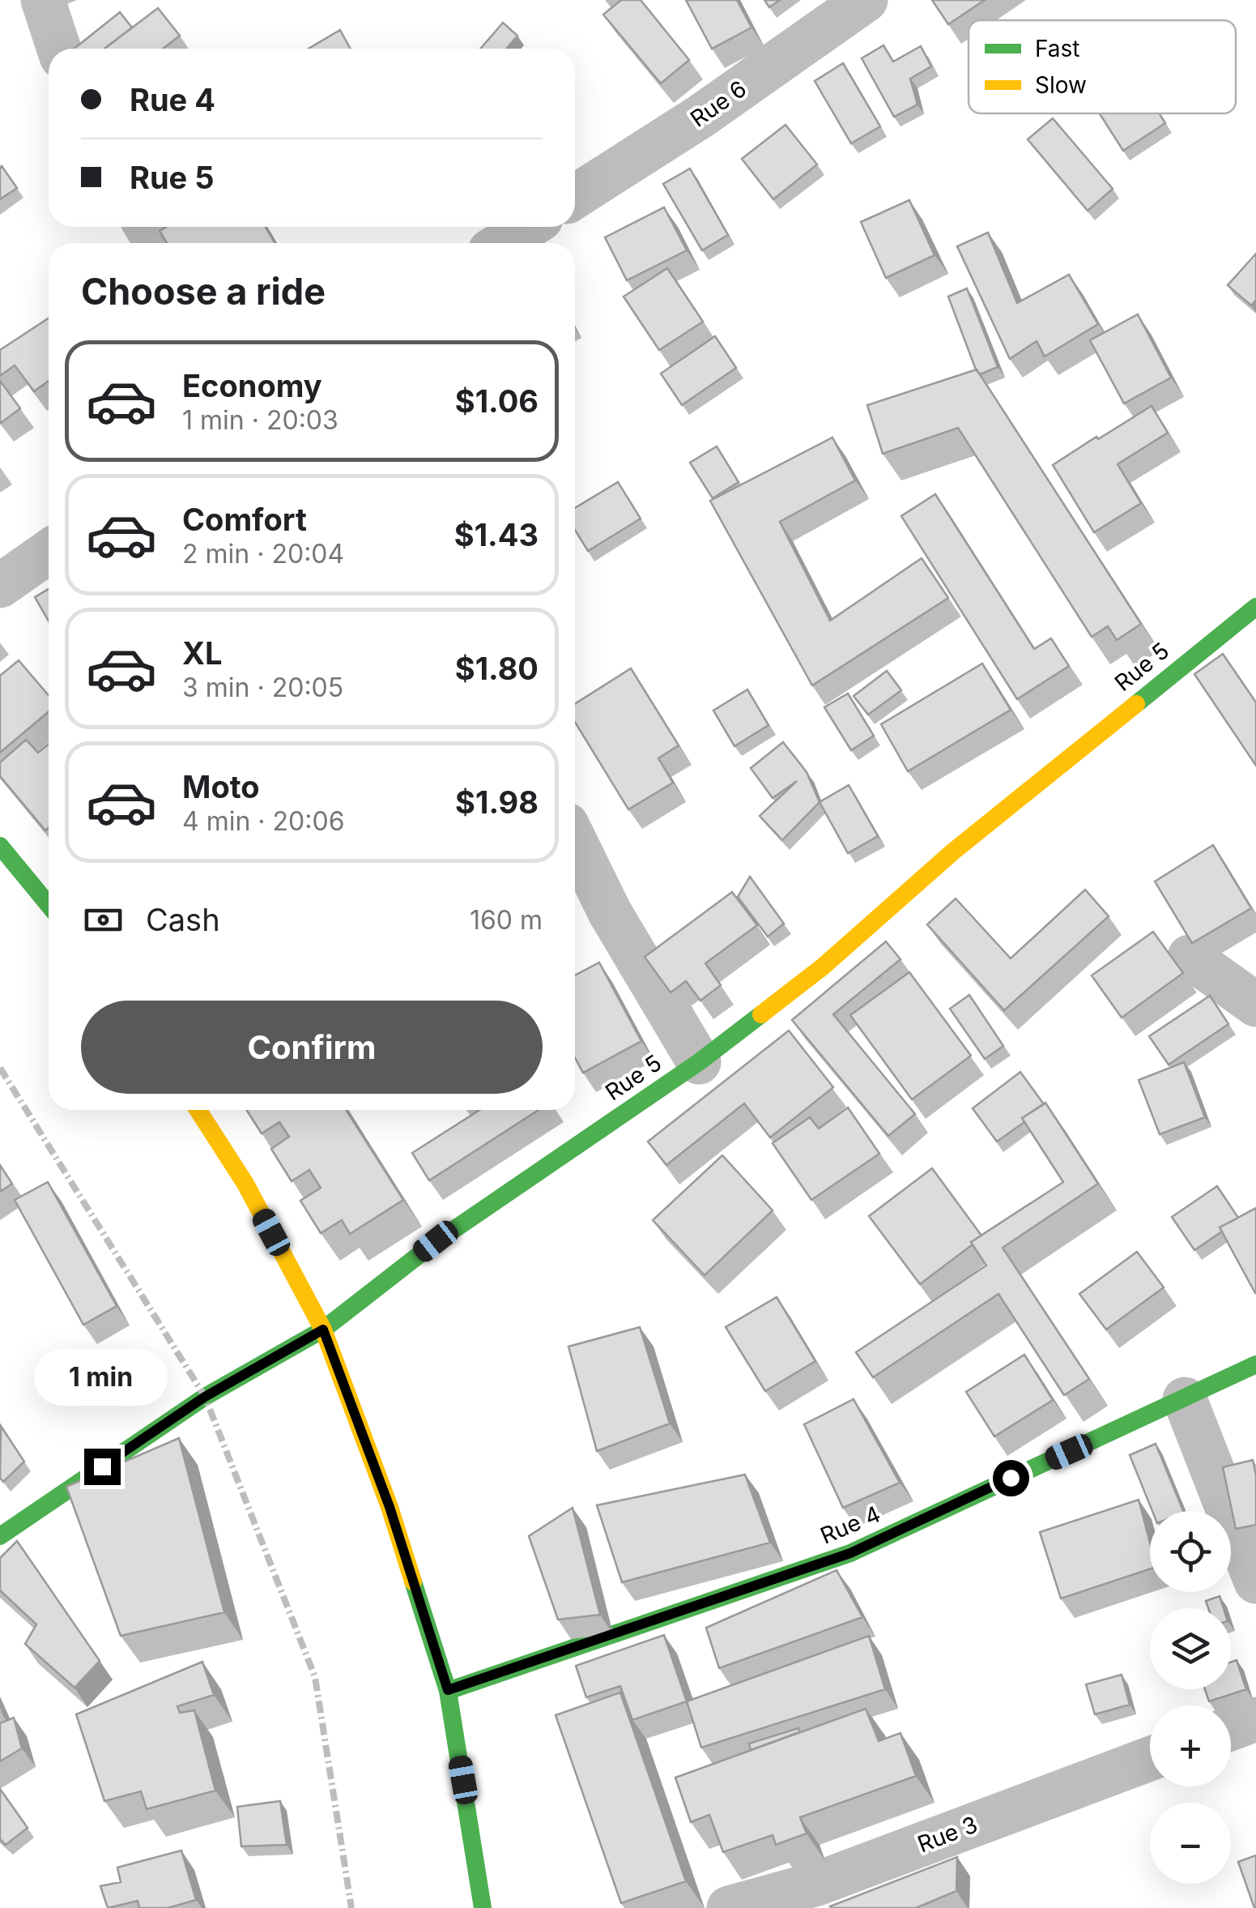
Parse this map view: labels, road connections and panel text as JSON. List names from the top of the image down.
{
  "streets": {
    "street": [
      "Rue 6",
      "Rue 5",
      "Rue 4",
      "Rue 3"
    ]
  },
  "legend": ["Fast", "Slow"],
  "page": {
    "banner": ["Rue 4", "Rue 5"],
    "heading": "Choose a ride",
    "list": [
      {
        "name": "Economy",
        "note": "1 min · 20:03",
        "value": "$1.06"
      },
      {
        "name": "Comfort",
        "note": "2 min · 20:04",
        "value": "$1.43"
      },
      {
        "name": "XL",
        "note": "3 min · 20:05",
        "value": "$1.80"
      },
      {
        "name": "Moto",
        "note": "4 min · 20:06",
        "value": "$1.98"
      }
    ],
    "pay": ["Cash", "160 m"],
    "buttons": "Confirm",
    "bubble": "1 min",
    "map_buttons": ["+", "−"]
  }
}
